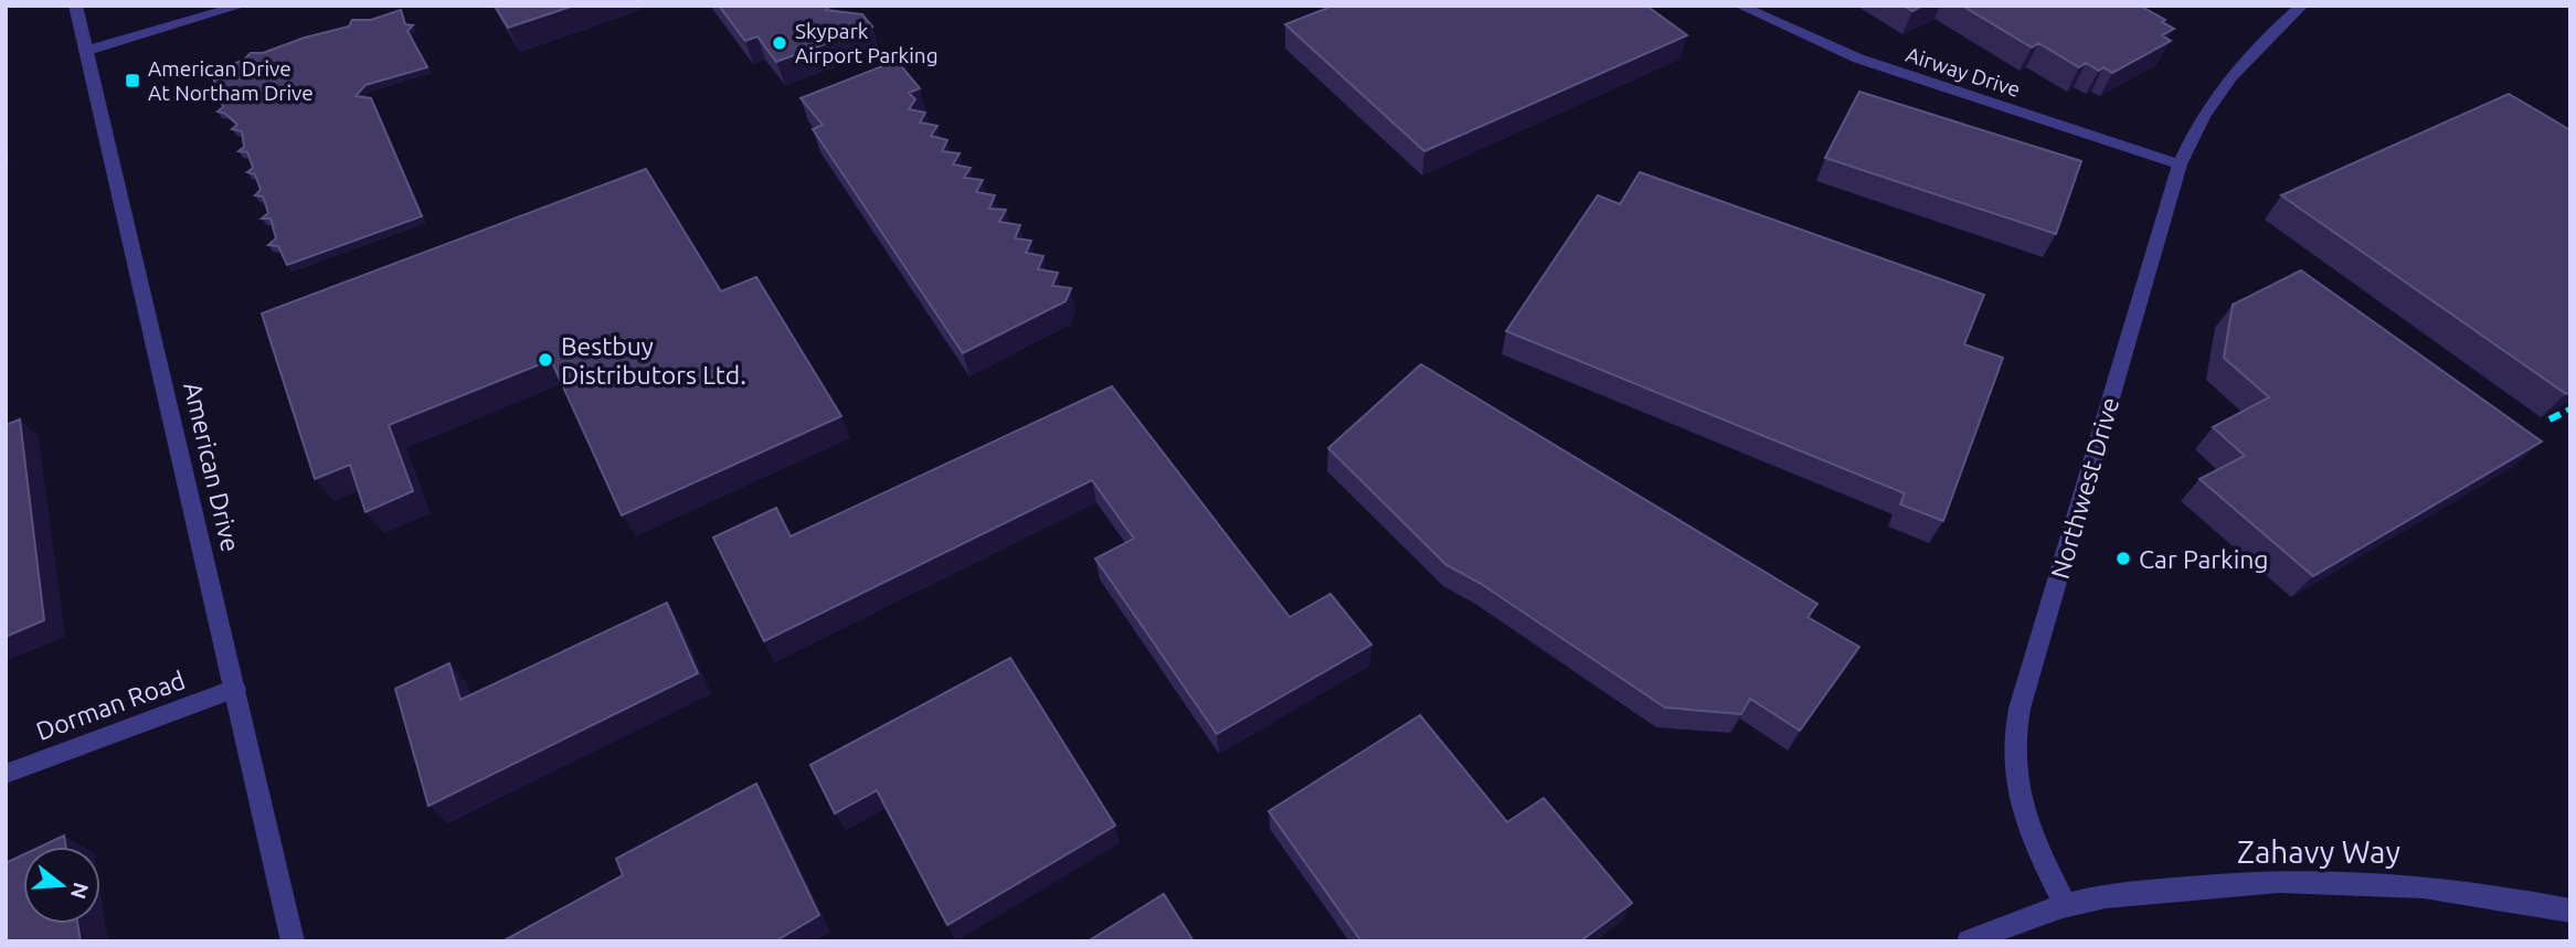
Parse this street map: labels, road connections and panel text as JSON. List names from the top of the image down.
{
  "streets": {
    "street": [
      "Airway Drive",
      "American Drive",
      "Northwest Drive",
      "Dorman Road",
      "Zahavy Way"
    ]
  },
  "crossings": [
    ["Airway Drive", "Northwest Drive"],
    ["American Drive", "Dorman Road"],
    ["Northwest Drive", "Zahavy Way"]
  ],
  "places": {
    "other": ["Skypark Airport Parking", "Bestbuy Distributors Ltd.", "Car Parking"],
    "transit": ["American Drive At Northam Drive"]
  },
  "north": "right"
}
